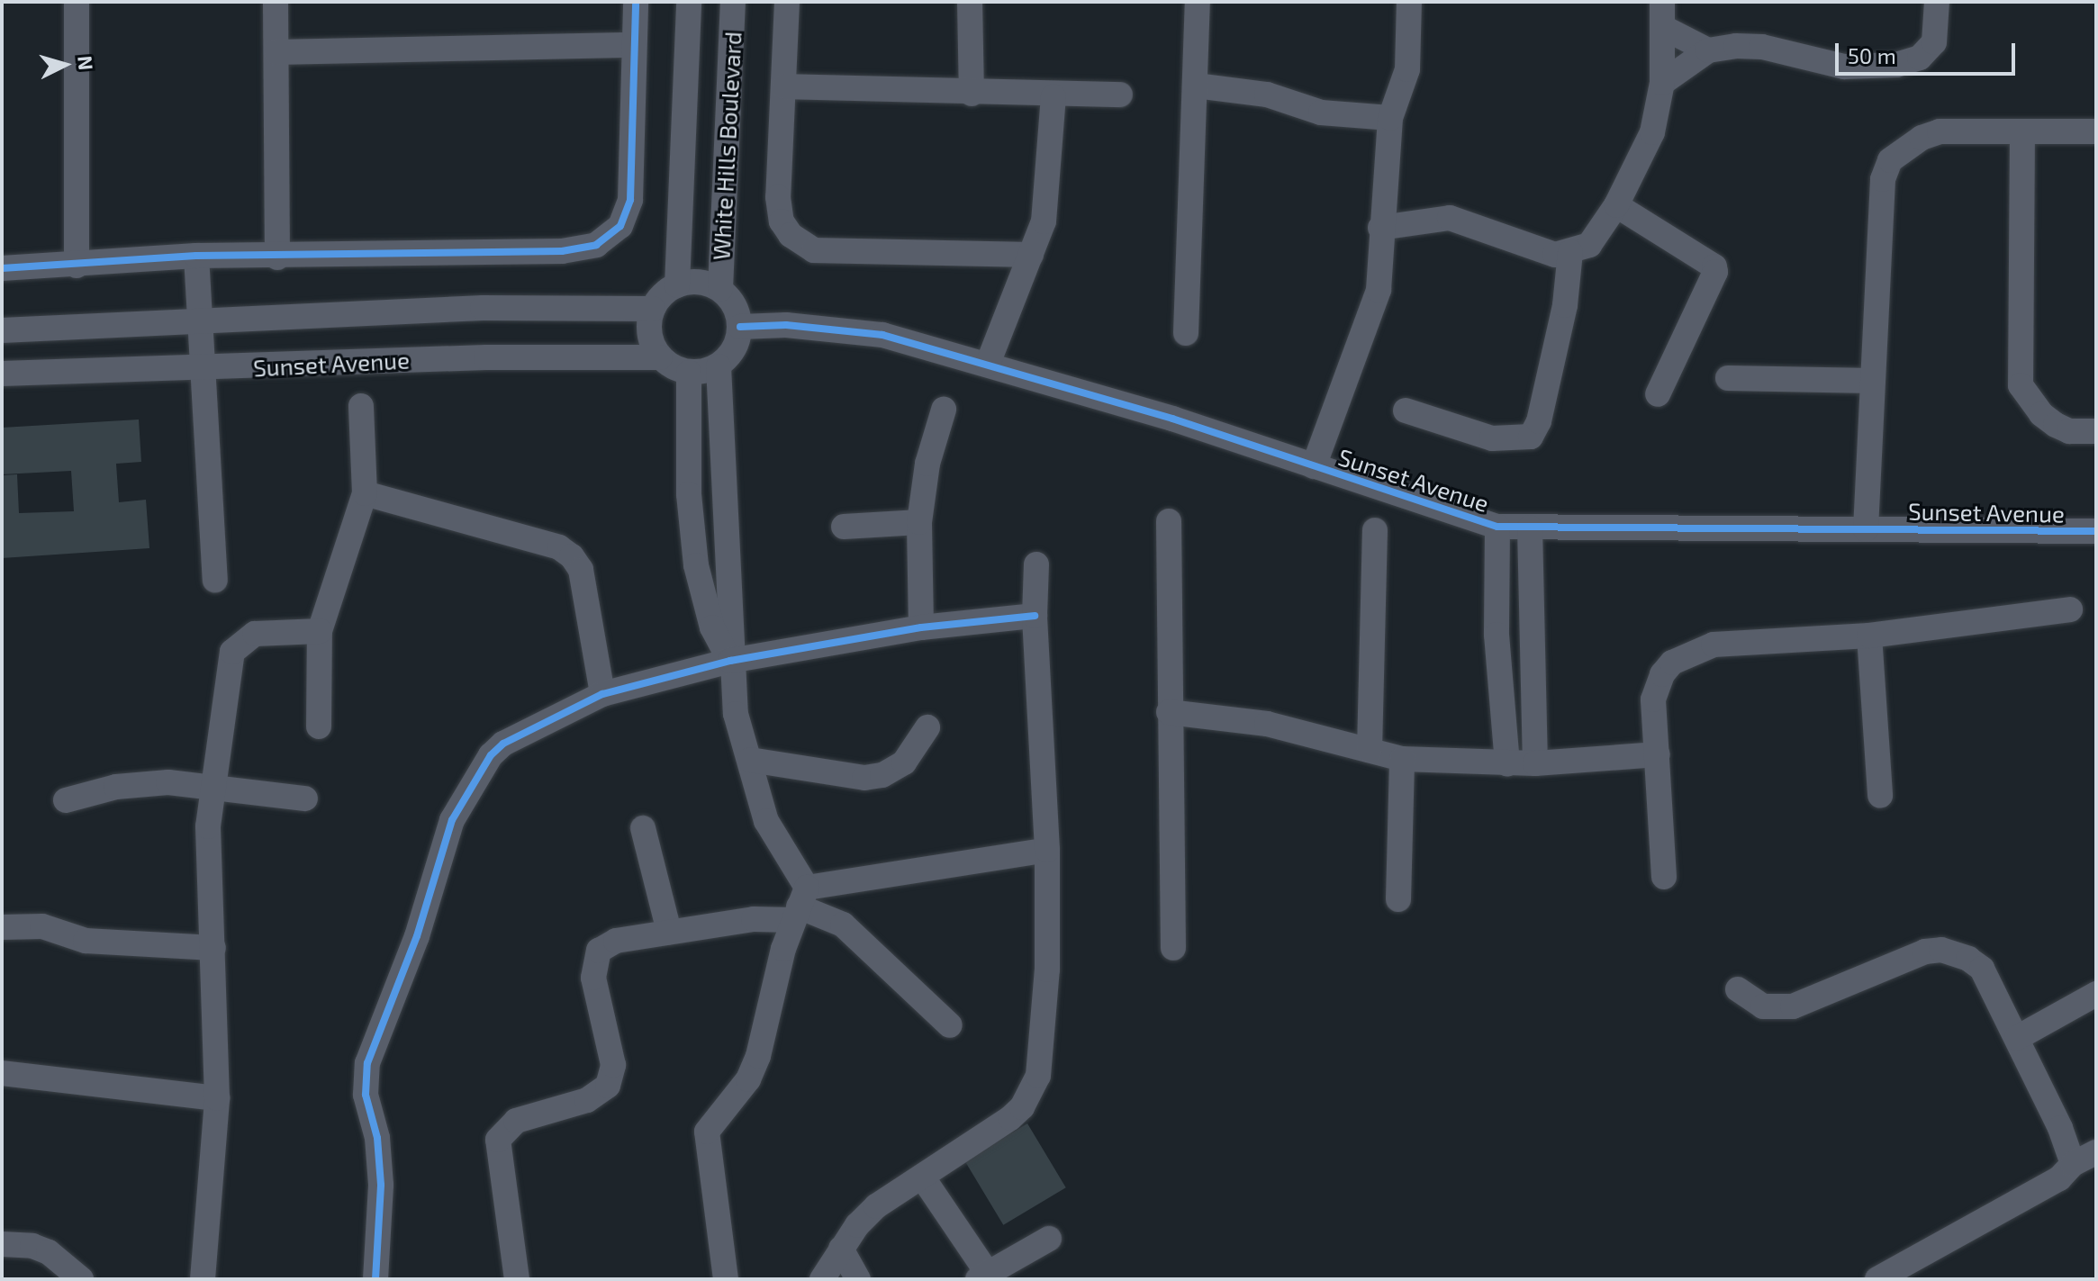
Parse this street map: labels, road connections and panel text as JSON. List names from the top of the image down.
{
  "streets": {
    "street": ["White Hills Boulevard", "Sunset Avenue"]
  },
  "crossings": [
    ["White Hills Boulevard", "Sunset Avenue"]
  ],
  "scale_bar": "50 m",
  "north": "right"
}
